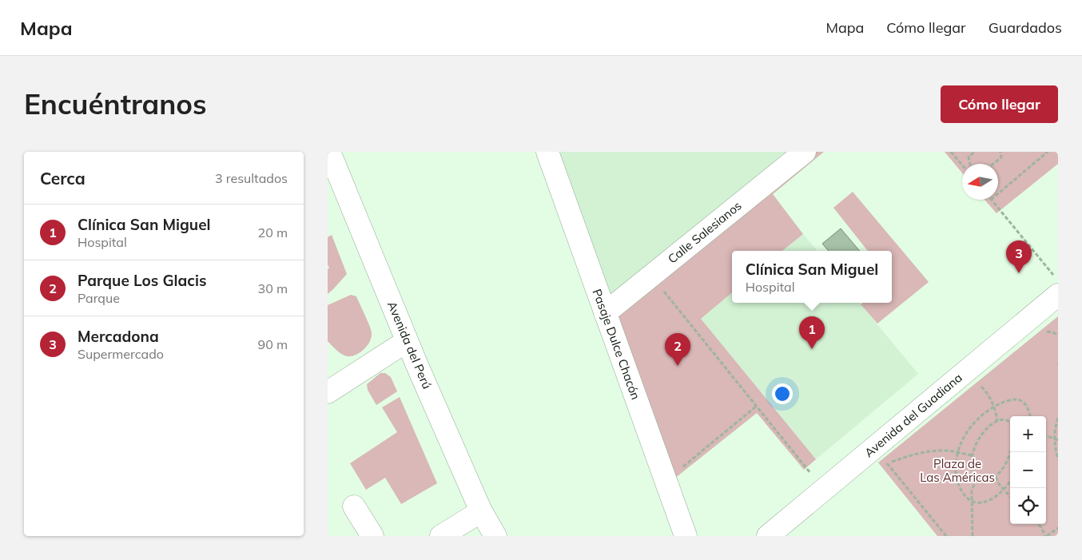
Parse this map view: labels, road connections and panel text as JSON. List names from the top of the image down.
{
  "streets": {
    "street": [
      "Calle Salesianos",
      "Pasaje Dulce Chacón",
      "Avenida del Perú",
      "Avenida del Guadiana"
    ]
  },
  "crossings": [
    ["Calle Salesianos", "Pasaje Dulce Chacón"]
  ],
  "parks": ["Plaza de Las Américas"],
  "north": "left",
  "page": {
    "header": "Mapa",
    "nav": ["Mapa", "Cómo llegar", "Guardados"],
    "buttons": "Cómo llegar",
    "title": "Encuéntranos",
    "heading": ["Cerca", "3 resultados"],
    "list": [
      {
        "mark": "1",
        "name": "Clínica San Miguel",
        "note": "Hospital",
        "value": "20 m"
      },
      {
        "mark": "2",
        "name": "Parque Los Glacis",
        "note": "Parque",
        "value": "30 m"
      },
      {
        "mark": "3",
        "name": "Mercadona",
        "note": "Supermercado",
        "value": "90 m"
      }
    ],
    "pins": ["3", "1", "2"],
    "popup": ["Clínica San Miguel", "Hospital"],
    "map_buttons": ["+", "−"]
  }
}
